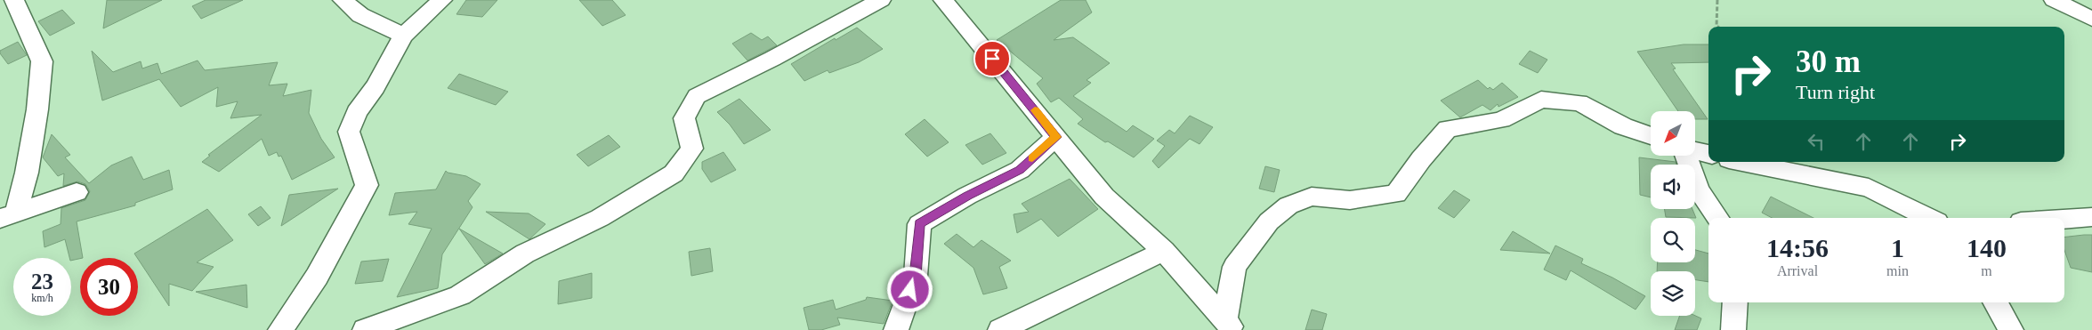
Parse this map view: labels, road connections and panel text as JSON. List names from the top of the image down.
{
  "north": "bottom left",
  "page": {
    "turn": ["30 m", "Turn right"],
    "eta": [
      "14:56",
      "Arrival",
      "1",
      "min",
      "140",
      "m"
    ],
    "speed": "23 km/h",
    "limit": "30"
  }
}
